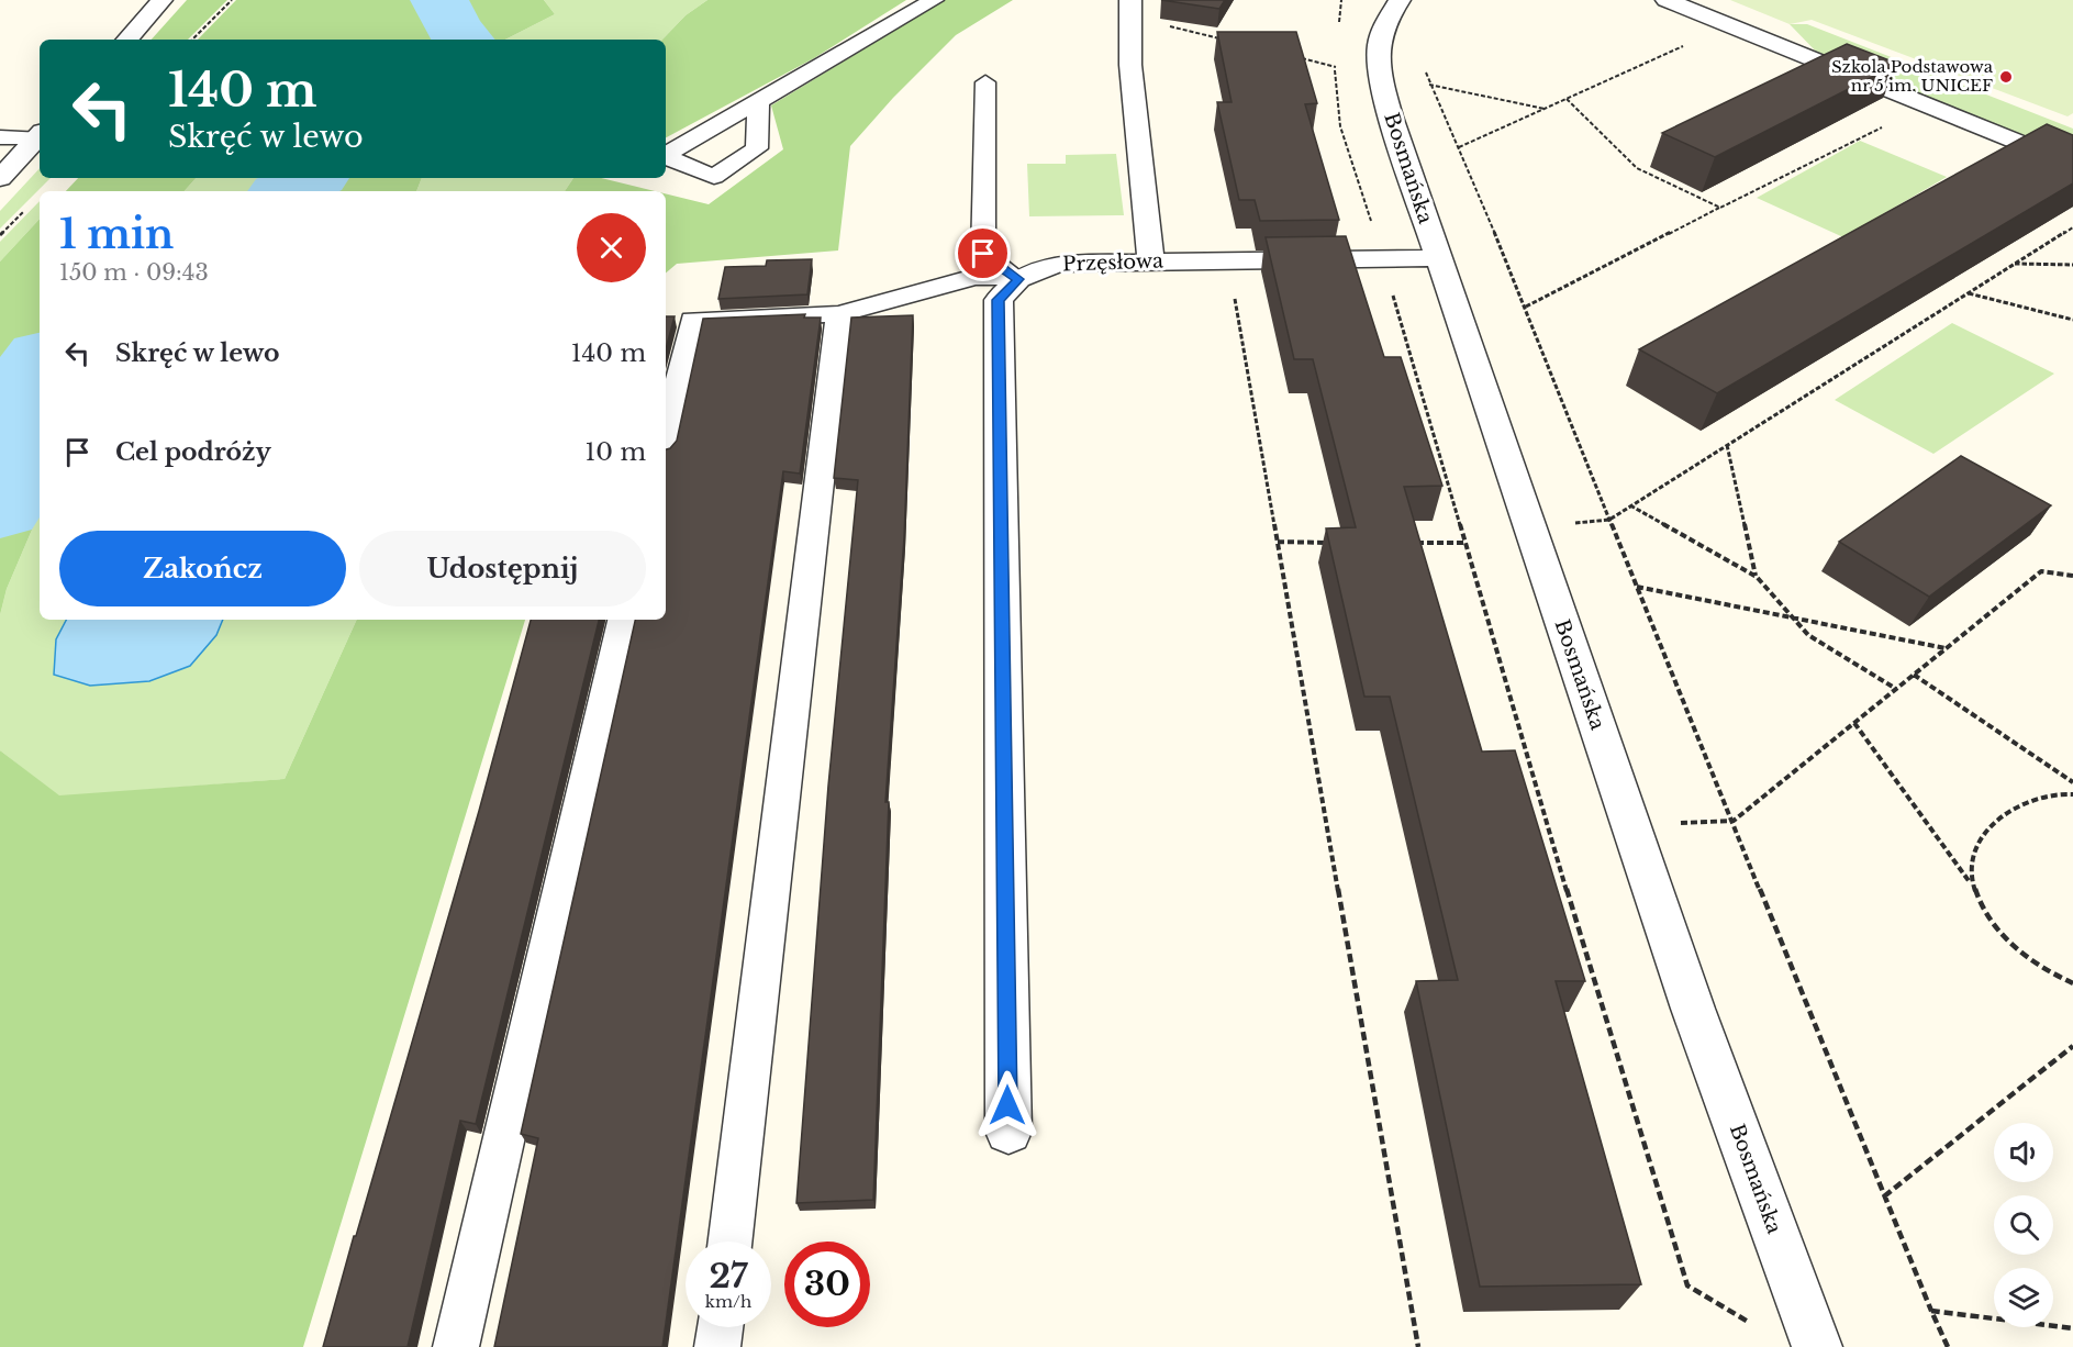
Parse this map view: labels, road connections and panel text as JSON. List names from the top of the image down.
{
  "streets": {
    "street": ["Bosmańska", "Przęsłowa"]
  },
  "crossings": [
    ["Bosmańska", "Przęsłowa"]
  ],
  "places": ["Szkola Podstawowa nr 5 im. UNICEF"],
  "page": {
    "turn": ["140 m", "Skręć w lewo"],
    "heading": ["1 min", "150 m · 09:43"],
    "list": [
      {
        "name": "Skręć w lewo",
        "value": "140 m"
      },
      {
        "name": "Cel podróży",
        "value": "10 m"
      }
    ],
    "buttons": ["Zakończ", "Udostępnij"],
    "speed": "27 km/h",
    "limit": "30"
  }
}
